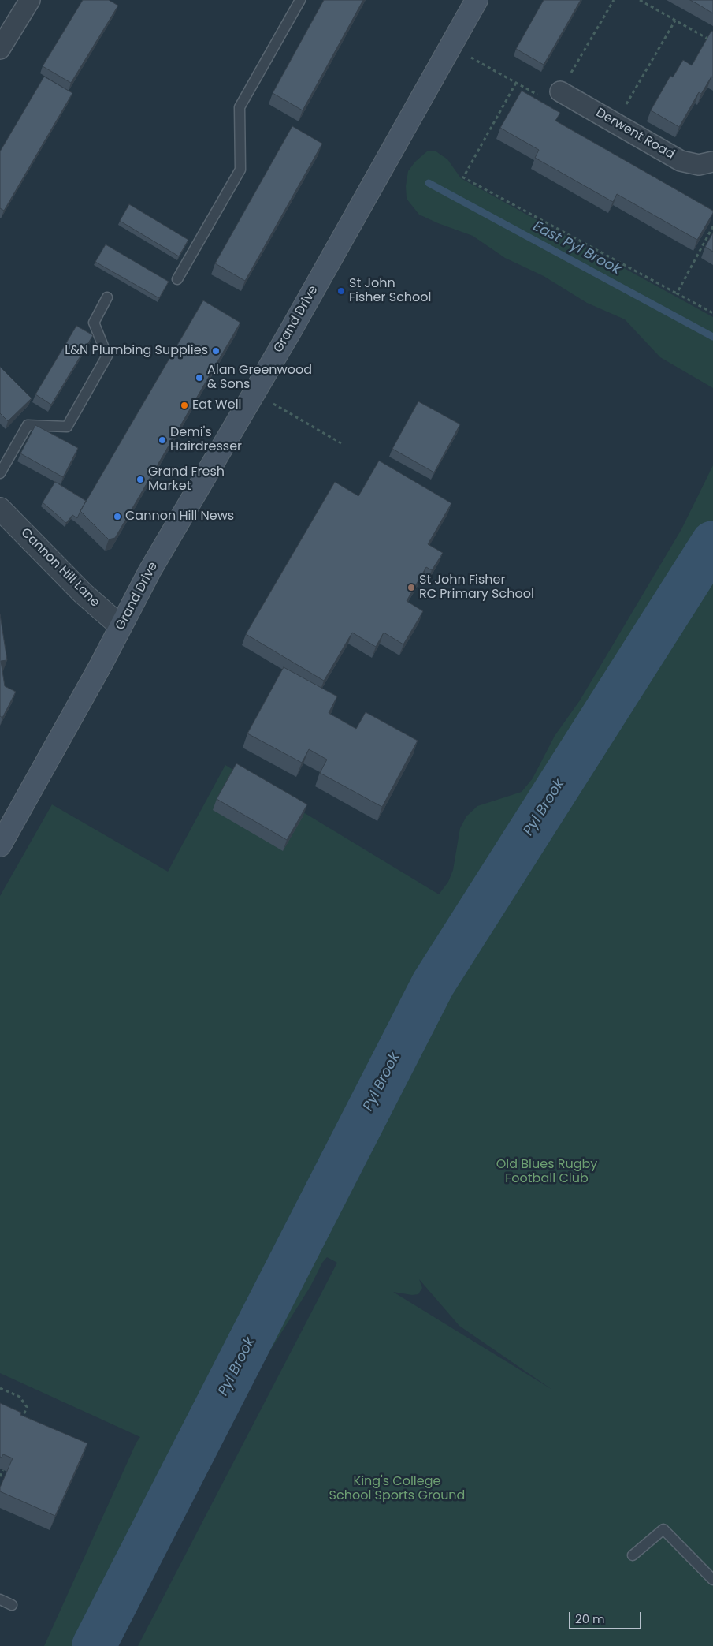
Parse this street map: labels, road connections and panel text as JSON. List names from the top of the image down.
{
  "streets": {
    "main road": ["Grand Drive"],
    "street": ["Derwent Road", "Cannon Hill Lane"]
  },
  "crossings": [
    ["Grand Drive", "Cannon Hill Lane"]
  ],
  "water": ["East Pyl Brook", "Pyl Brook"],
  "parks": ["Old Blues Rugby Football Club", "King's College School Sports Ground"],
  "places": [
    "St John Fisher School",
    "L&N Plumbing Supplies",
    "Alan Greenwood & Sons",
    "Eat Well",
    "Demi's Hairdresser",
    "Grand Fresh Market",
    "Cannon Hill News",
    "St John Fisher RC Primary School"
  ],
  "scale_bar": "20 m"
}
